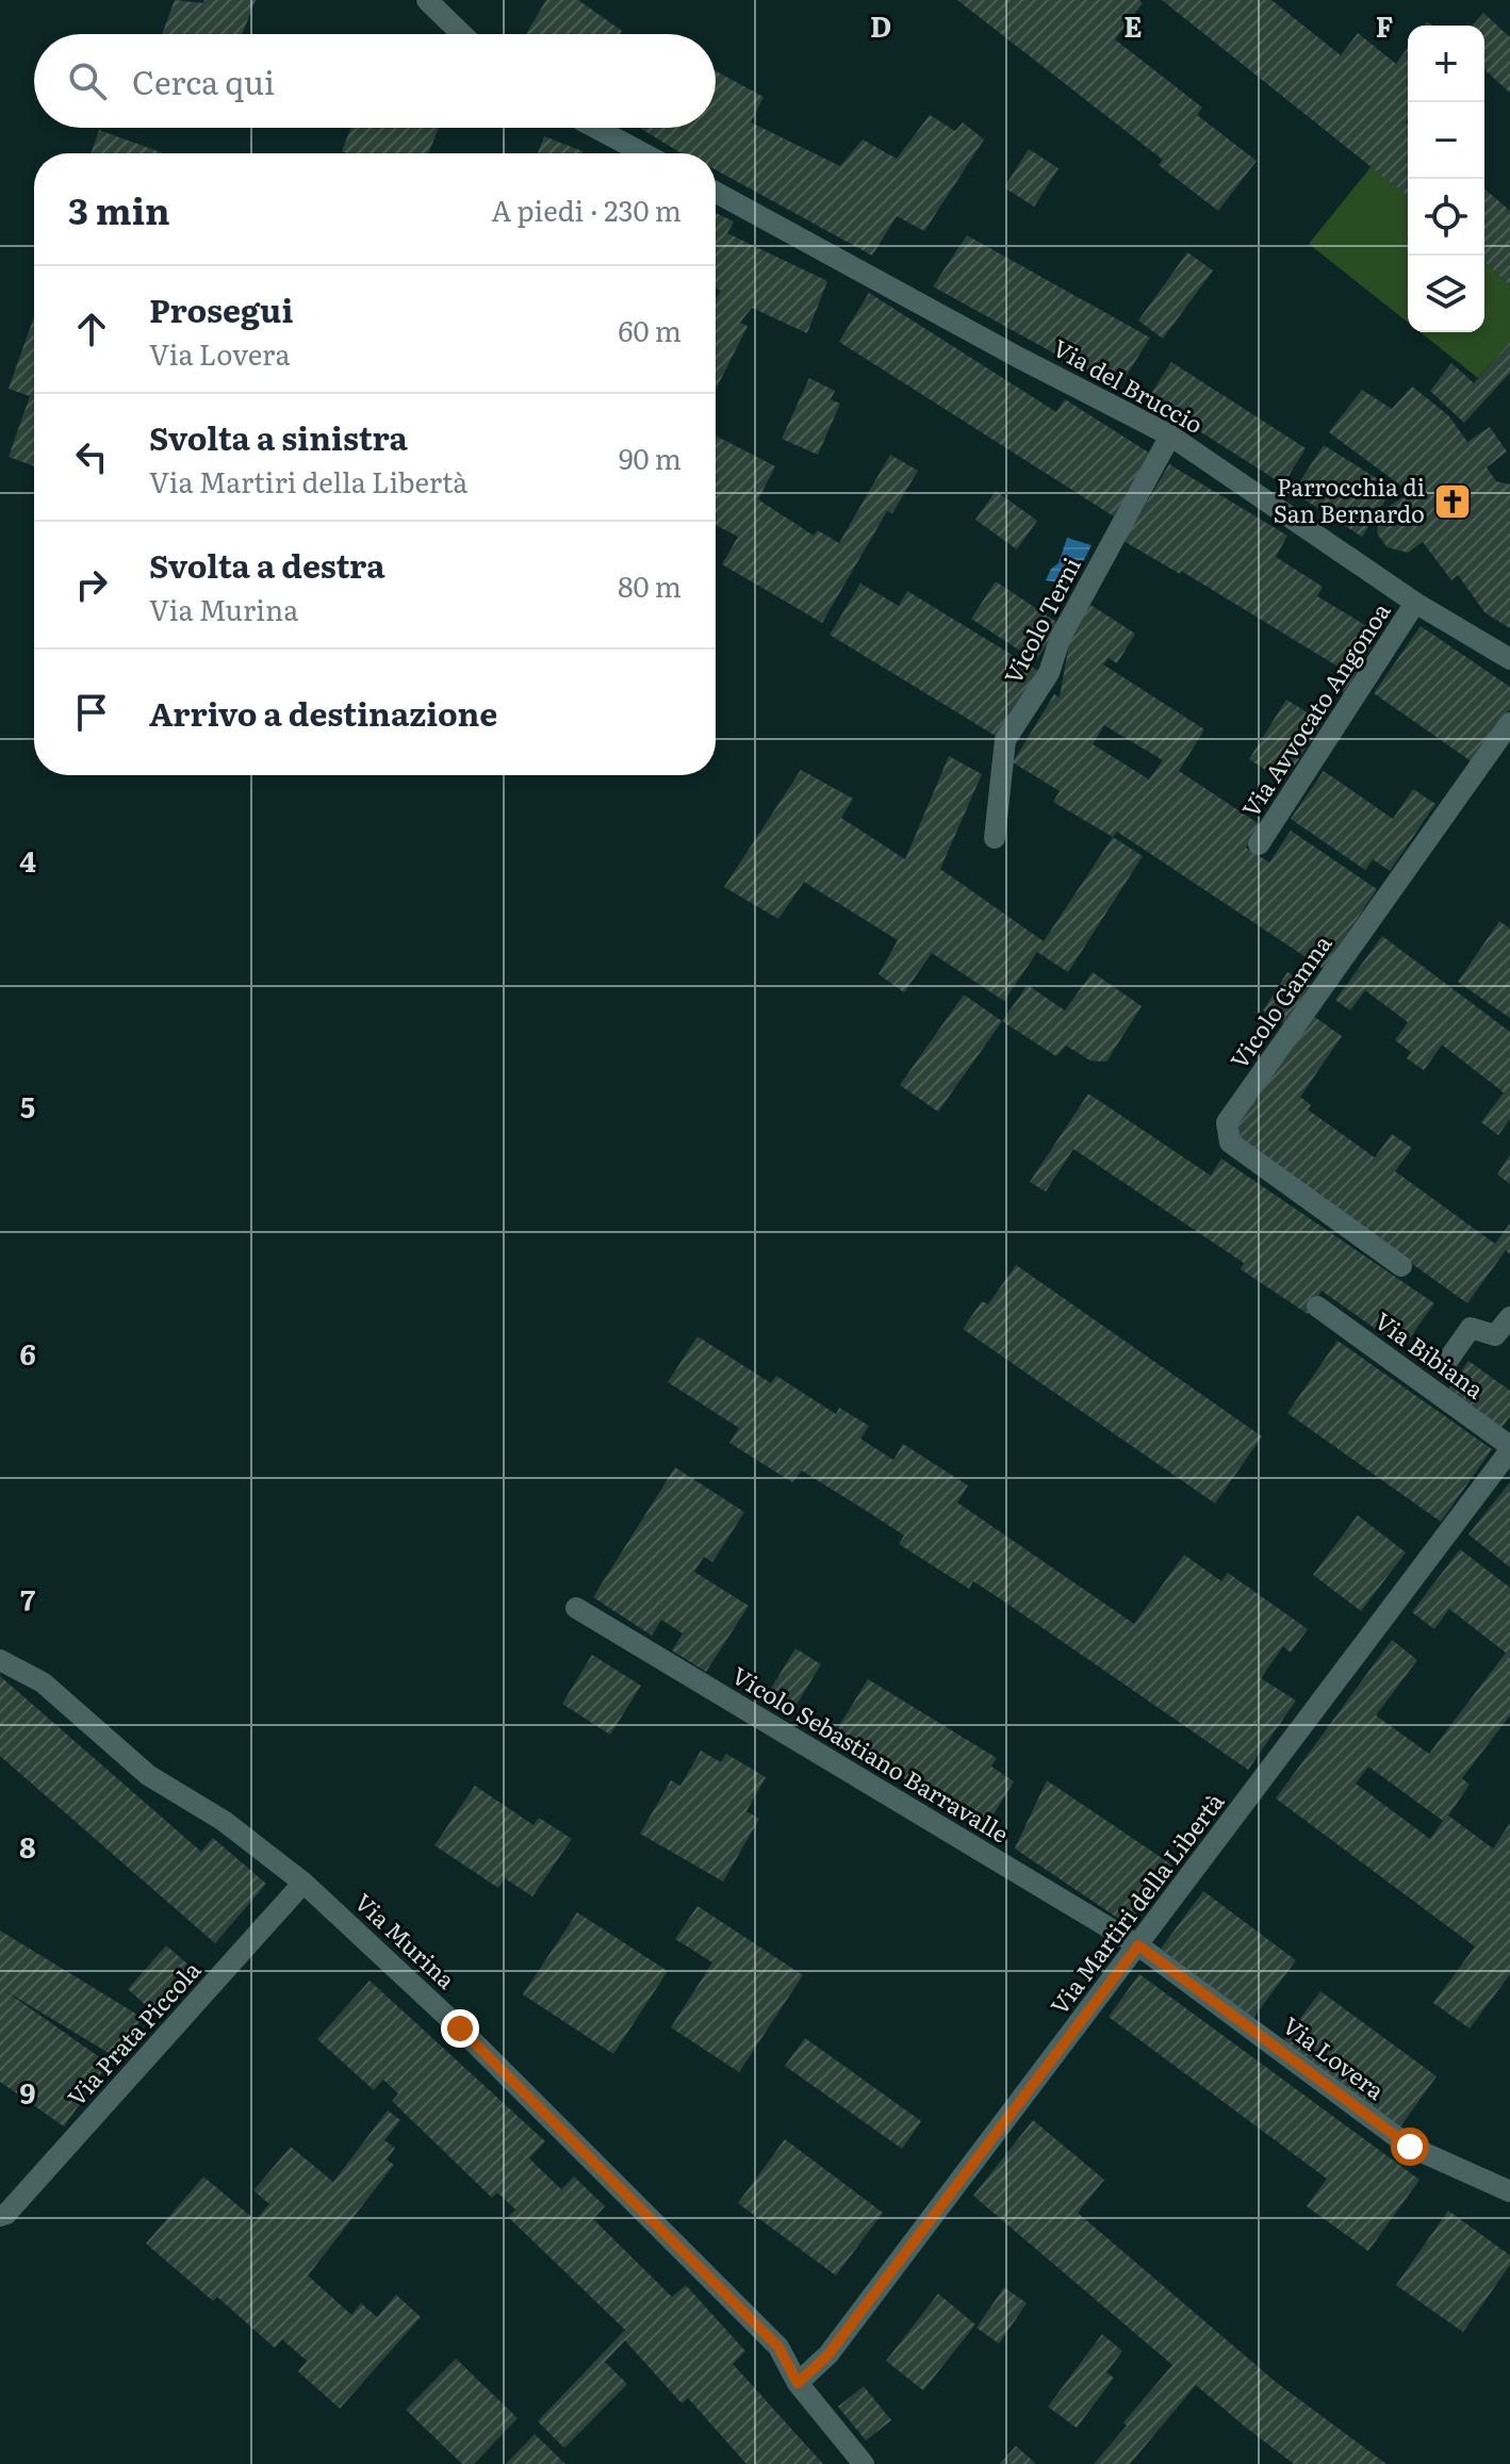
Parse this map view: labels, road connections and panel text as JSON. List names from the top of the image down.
{
  "streets": {
    "street": [
      "Via del Bruccio",
      "Vicolo Terni",
      "Via Avvocato Angonoa",
      "Vicolo Gamna",
      "Via Bibiana",
      "Vicolo Sebastiano Barravalle",
      "Via Martiri della Libertà",
      "Via Murina",
      "Via Prata Piccola",
      "Via Lovera"
    ]
  },
  "crossings": [
    ["Via del Bruccio", "Vicolo Terni"],
    ["Via del Bruccio", "Via Avvocato Angonoa"],
    ["Via Bibiana", "Via Martiri della Libertà"],
    ["Vicolo Sebastiano Barravalle", "Via Martiri della Libertà"],
    ["Vicolo Sebastiano Barravalle", "Via Lovera"],
    ["Via Martiri della Libertà", "Via Murina"],
    ["Via Martiri della Libertà", "Via Lovera"],
    ["Via Murina", "Via Prata Piccola"]
  ],
  "places": {
    "church": ["Parrocchia di San Bernardo"]
  },
  "page": {
    "map_buttons": ["+", "−"],
    "search": "Cerca qui",
    "heading": ["3 min", "A piedi · 230 m"],
    "list": [
      ["Prosegui", "Via Lovera", "60 m"],
      ["Svolta a sinistra", "Via Martiri della Libertà", "90 m"],
      ["Svolta a destra", "Via Murina", "80 m"],
      "Arrivo a destinazione"
    ]
  },
  "grid": {
    "columns": ["D", "E", "F"],
    "rows": [
      "4",
      "5",
      "6",
      "7",
      "8",
      "9"
    ]
  }
}
